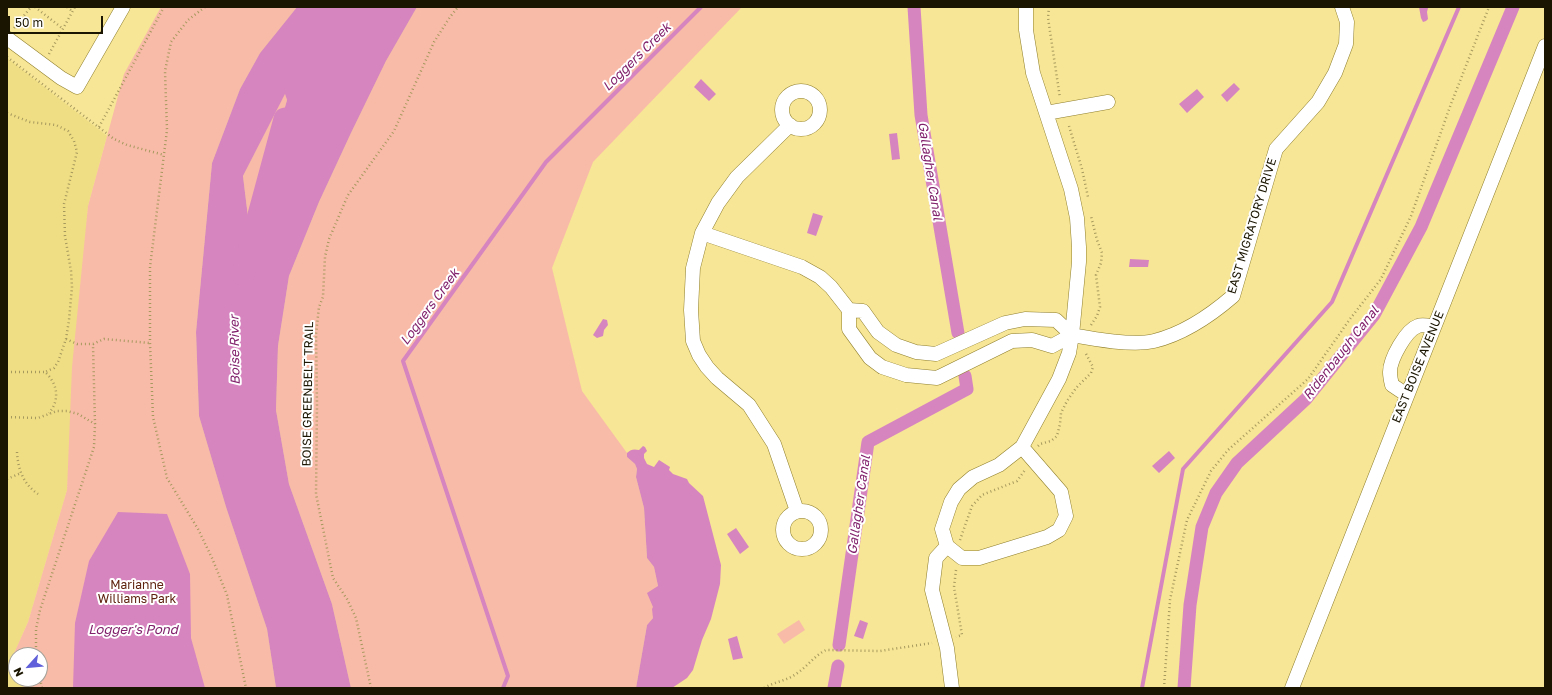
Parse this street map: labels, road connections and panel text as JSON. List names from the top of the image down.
{
  "streets": {
    "street": ["EAST MIGRATORY DRIVE", "EAST BOISE AVENUE"],
    "path": ["BOISE GREENBELT TRAIL"]
  },
  "water": [
    "Loggers Creek",
    "Gallagher Canal",
    "Boise River",
    "Ridenbaugh Canal",
    "Logger's Pond"
  ],
  "parks": ["Marianne Williams Park"],
  "scale_bar": "50 m",
  "north": "bottom left"
}
